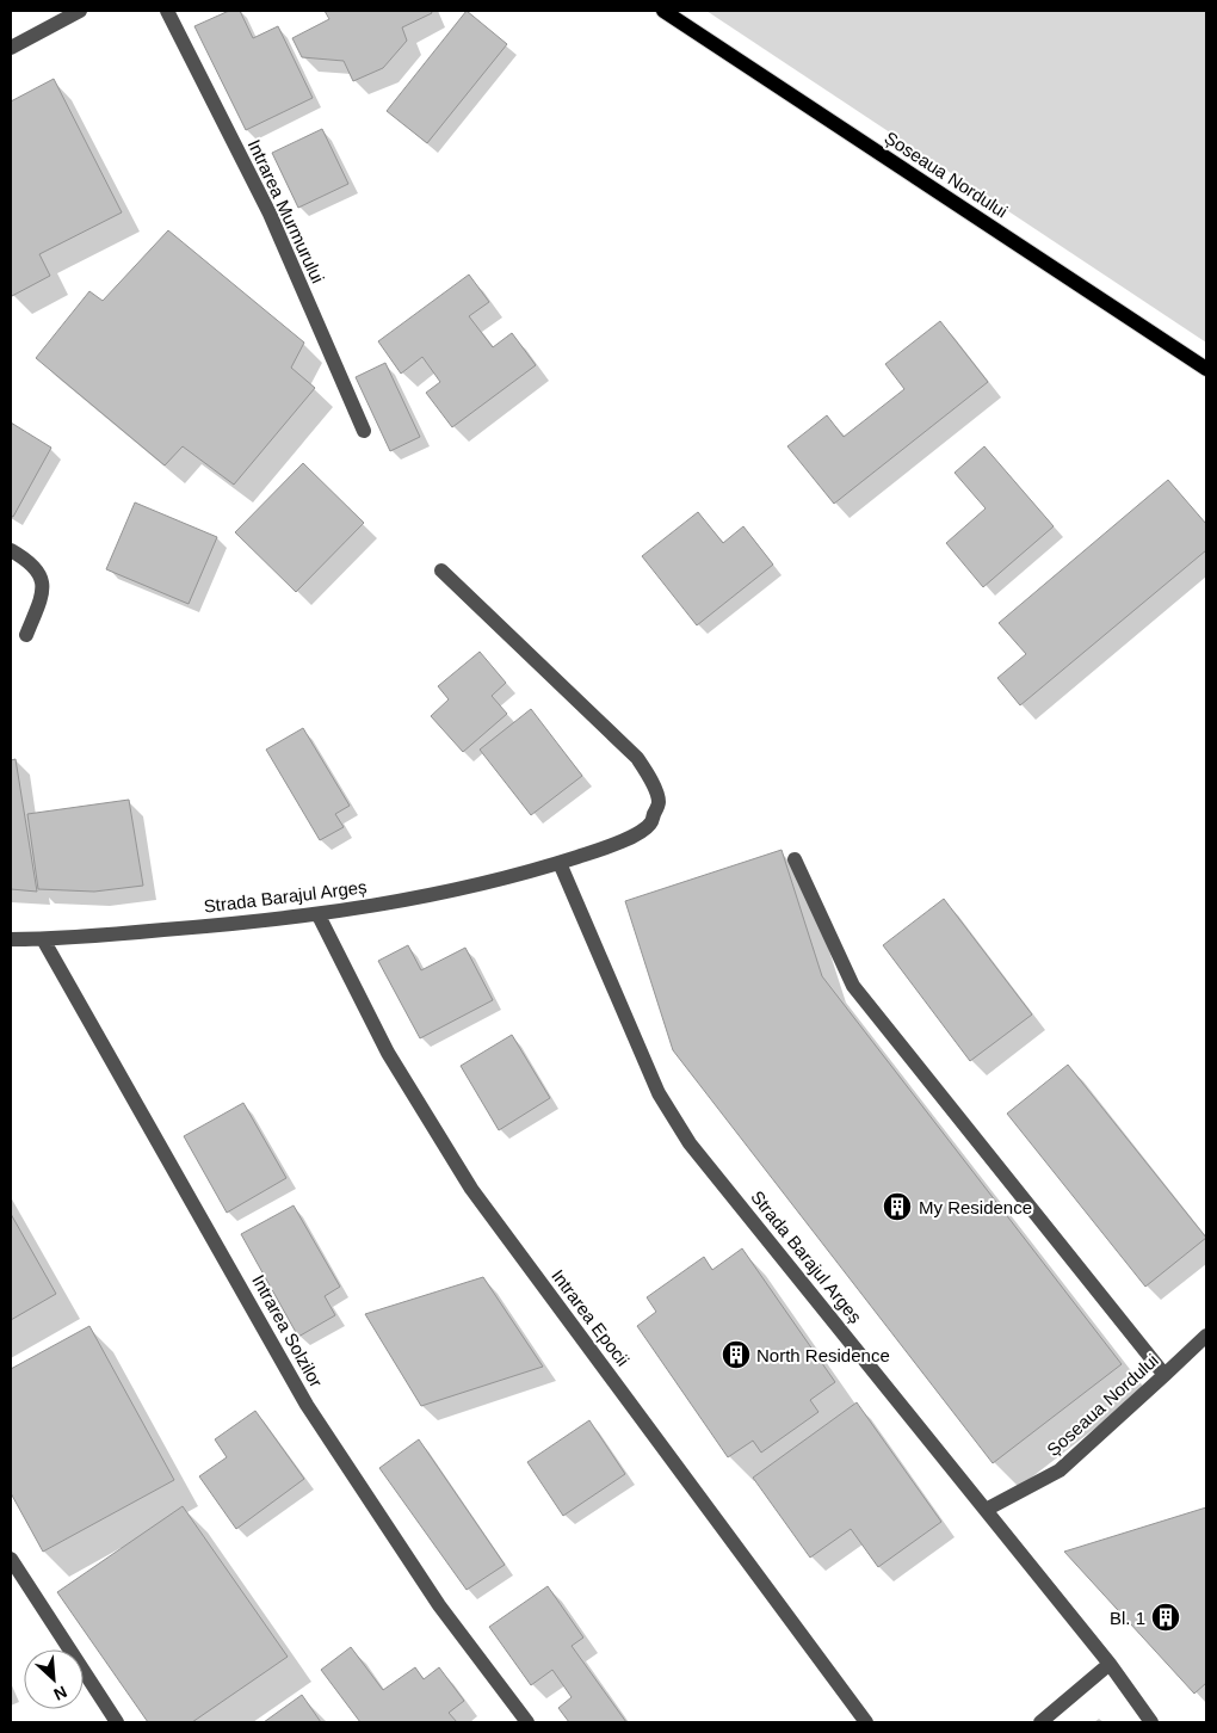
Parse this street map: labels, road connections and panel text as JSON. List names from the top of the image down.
{
  "streets": {
    "main road": ["Șoseaua Nordului"],
    "street": [
      "Intrarea Murmurului",
      "Strada Barajul Argeș",
      "Intrarea Epocii",
      "Intrarea Solzilor"
    ]
  },
  "crossings": [
    ["Șoseaua Nordului", "Strada Barajul Argeș"],
    ["Strada Barajul Argeș", "Intrarea Epocii"],
    ["Strada Barajul Argeș", "Intrarea Solzilor"]
  ],
  "places": {
    "building": ["My Residence", "North Residence", "Bl. 1"]
  },
  "north": "bottom right"
}
